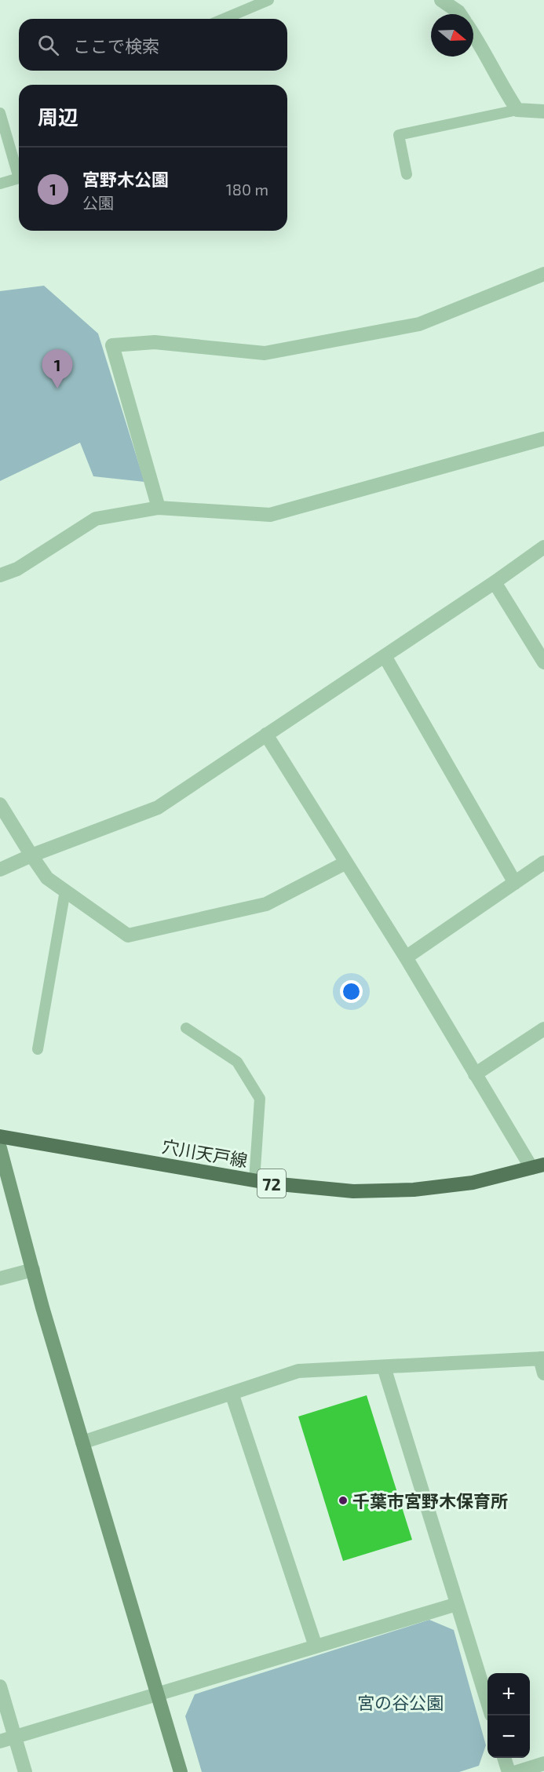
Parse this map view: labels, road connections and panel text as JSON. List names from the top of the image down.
{
  "streets": {
    "main road": ["穴川天戸線", "72"]
  },
  "parks": ["宮の谷公園"],
  "places": ["千葉市宮野木保育所"],
  "north": "right",
  "page": {
    "search": "ここで検索",
    "heading": "周辺",
    "list": [
      {
        "mark": "1",
        "name": "宮野木公園",
        "note": "公園",
        "value": "180 m"
      }
    ],
    "pins": "1",
    "map_buttons": ["+", "−"]
  }
}
